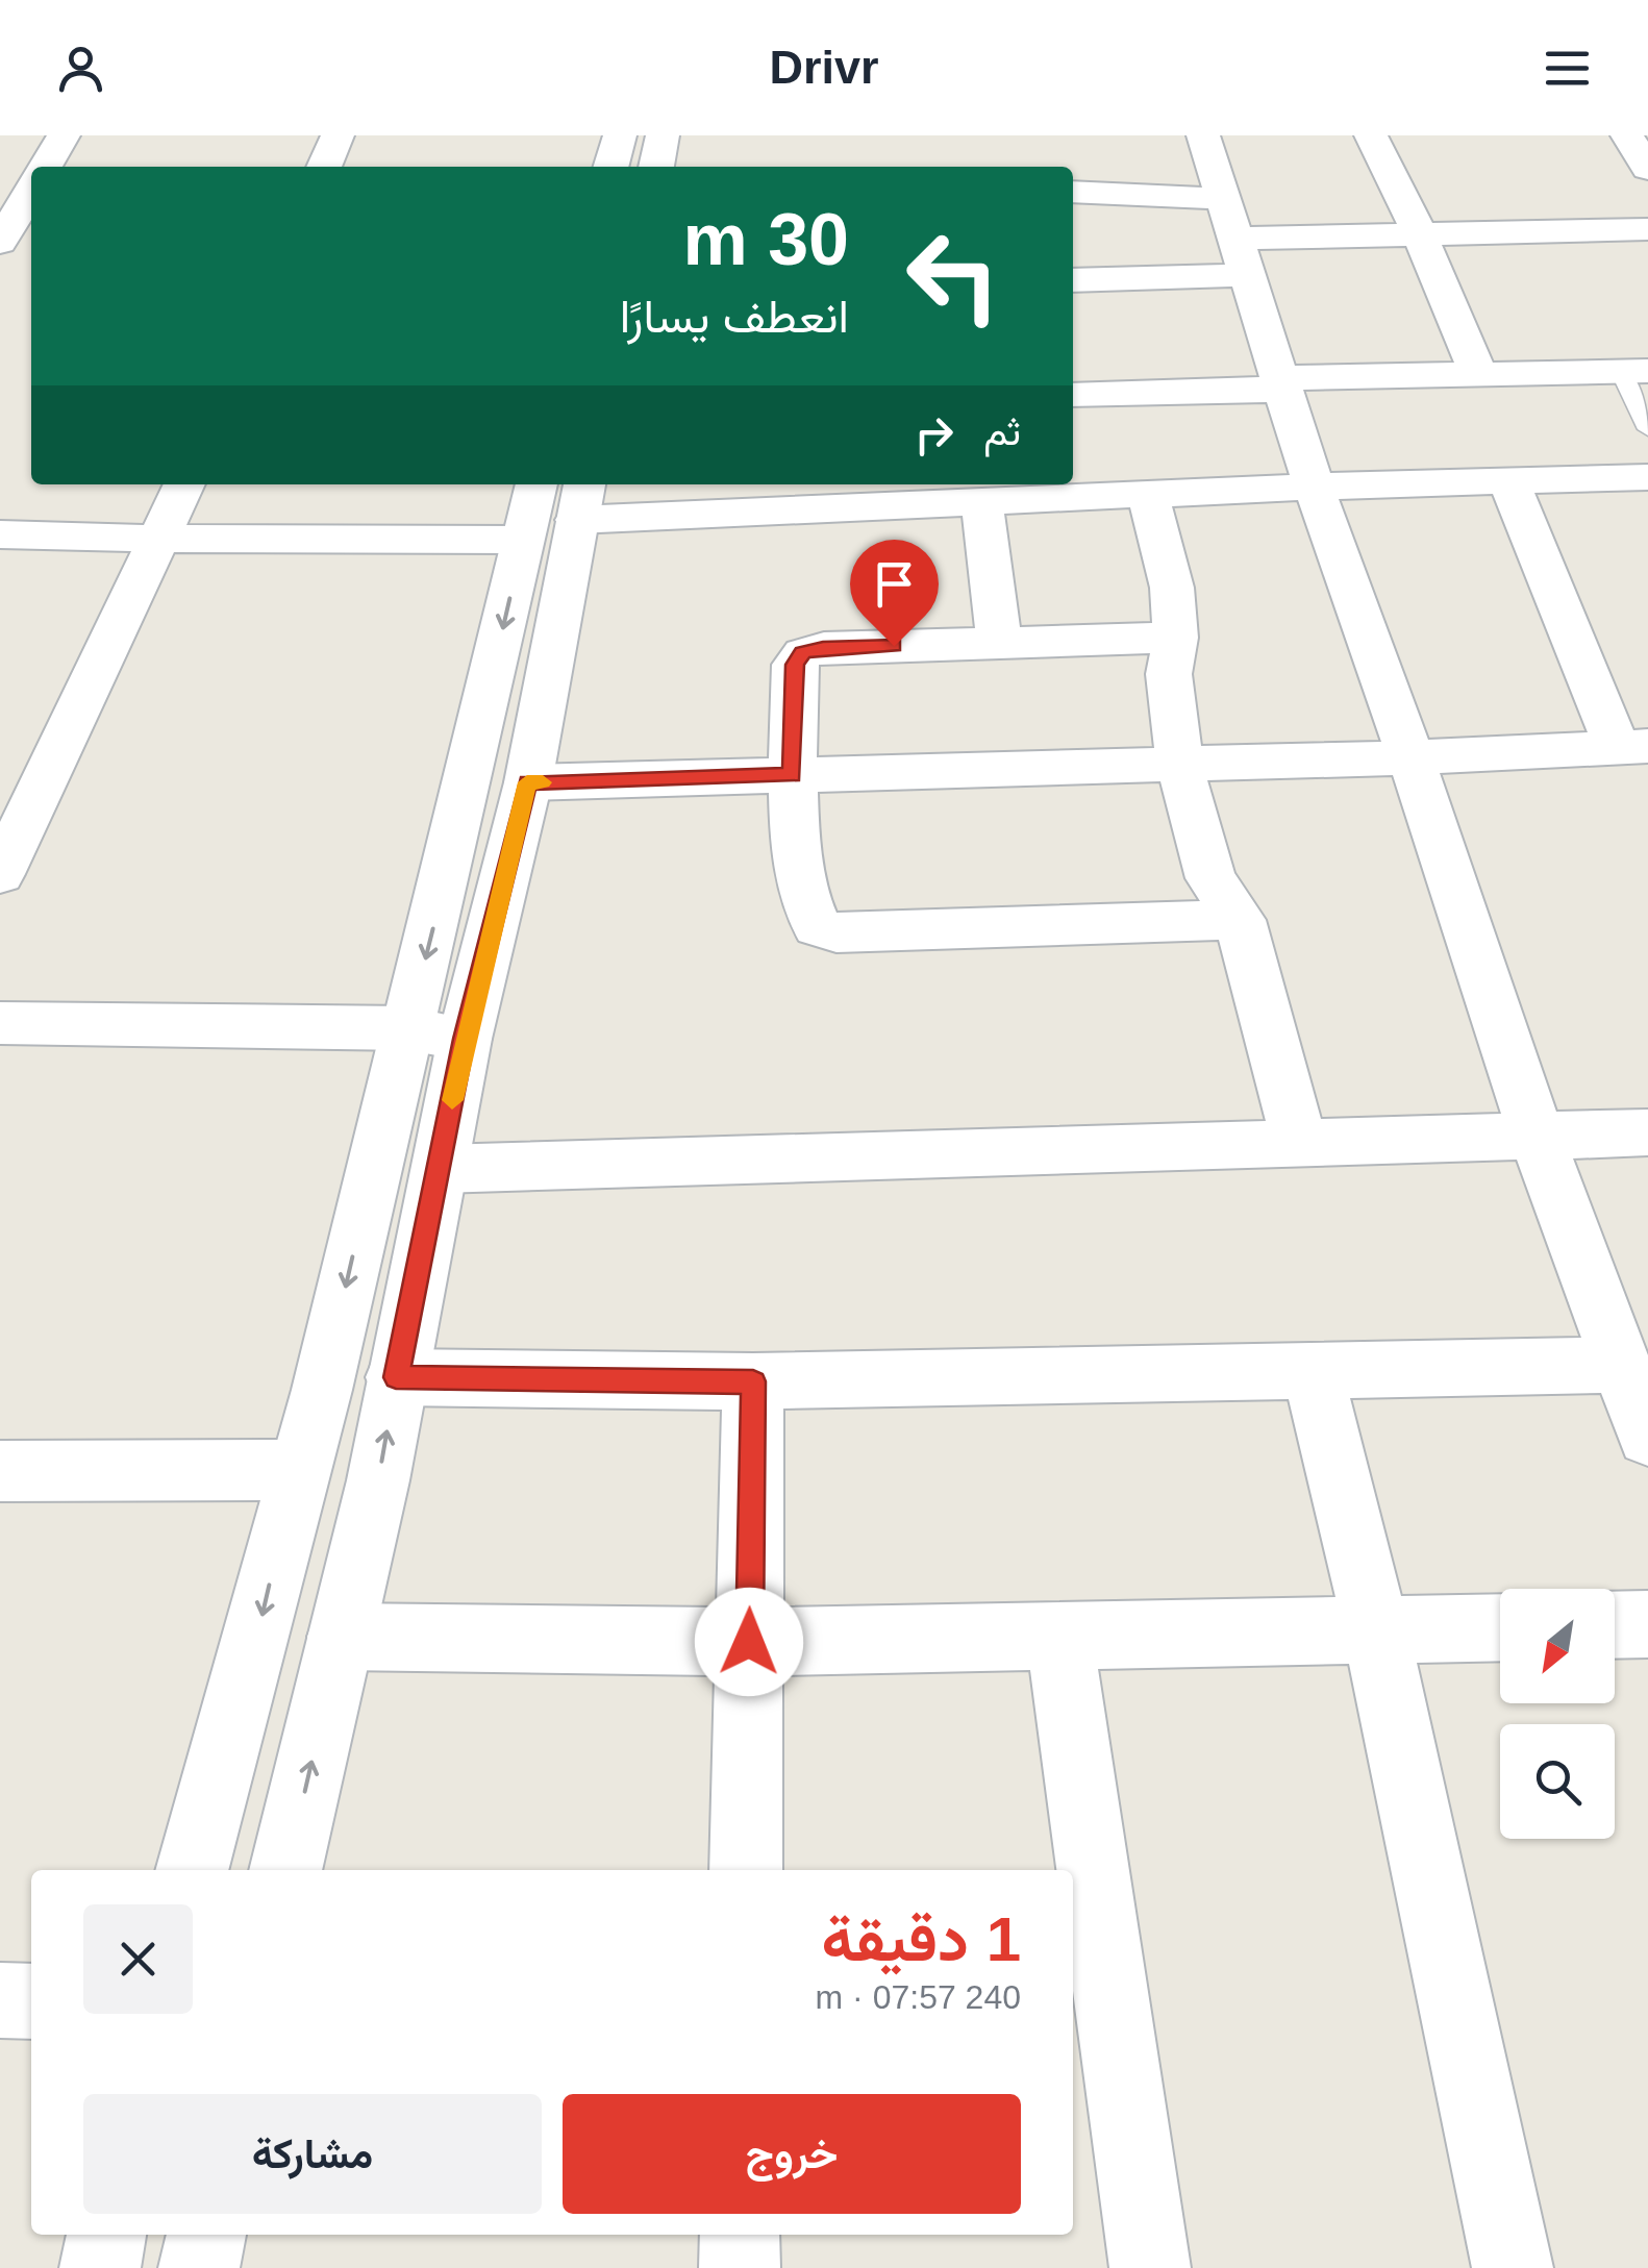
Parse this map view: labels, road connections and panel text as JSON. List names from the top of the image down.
{
  "north": "bottom left",
  "page": {
    "header": "Drivr",
    "turn": ["30 m", "انعطف يسارًا"],
    "then": "ثم",
    "heading": ["1 دقيقة", "240 m · 07:57"],
    "buttons": ["خروج", "مشاركة"]
  }
}
